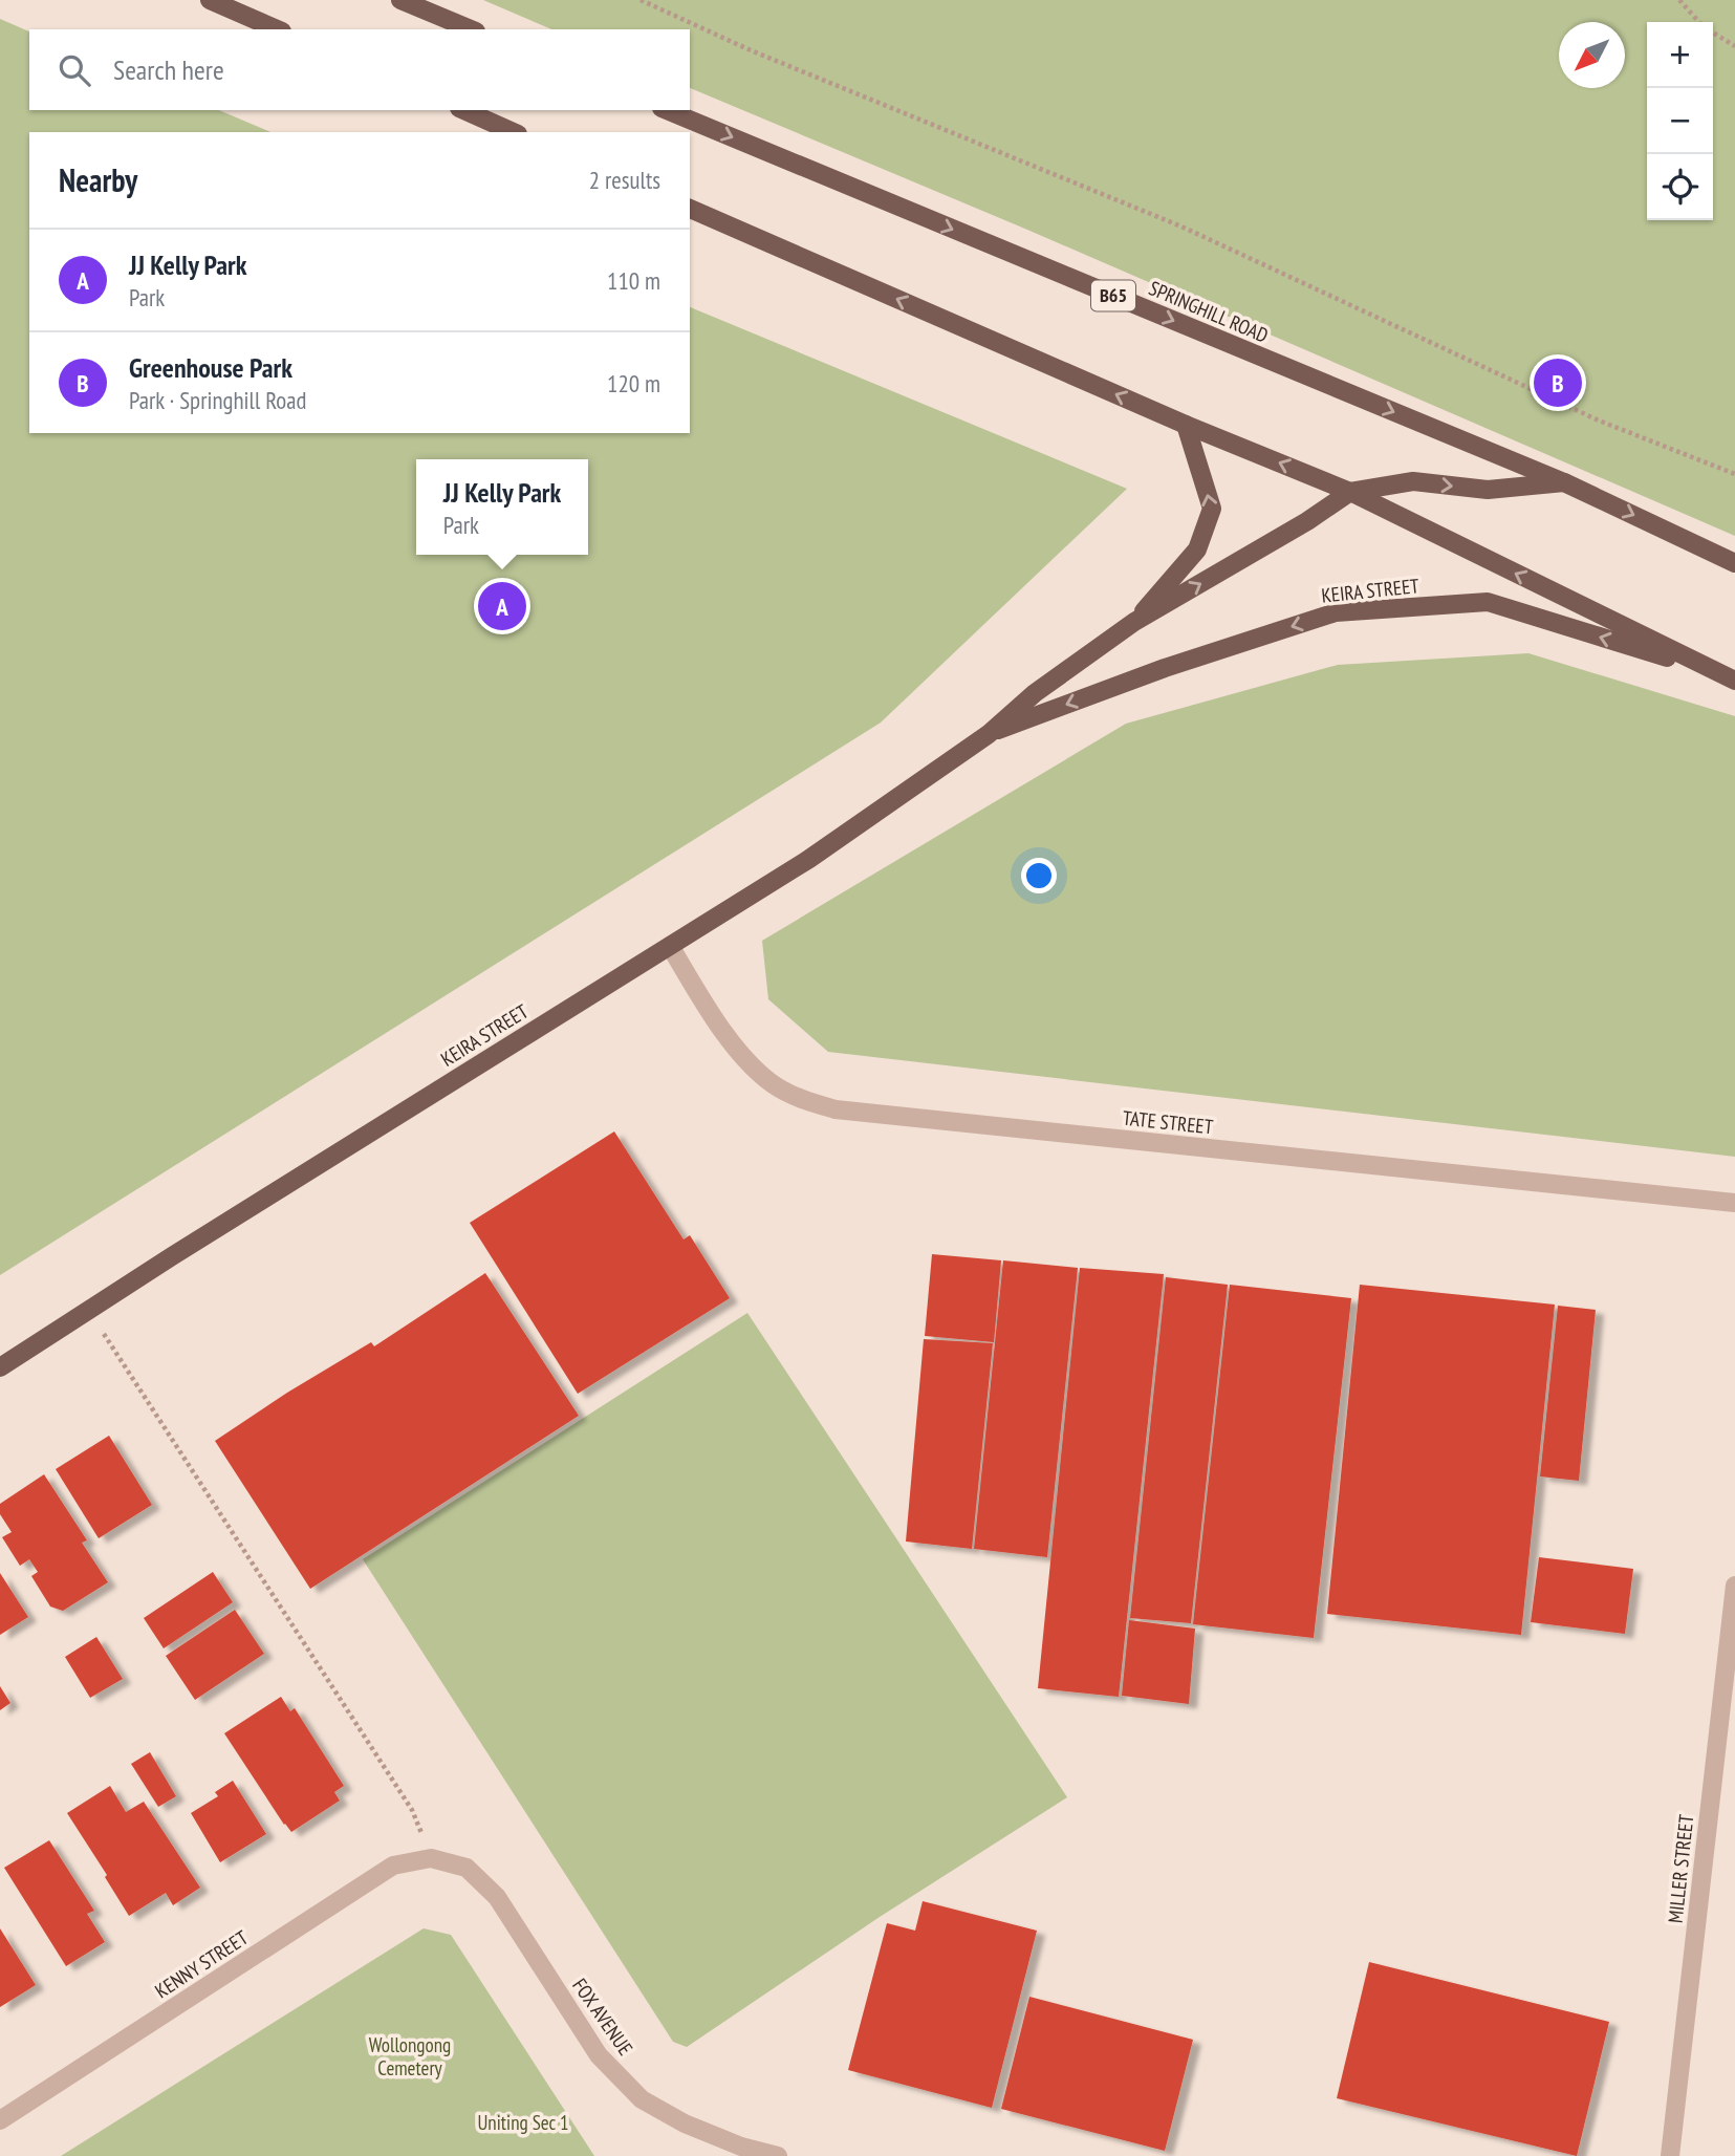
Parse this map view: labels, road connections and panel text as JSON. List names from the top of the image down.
{
  "streets": {
    "main road": ["B65", "SPRINGHILL ROAD", "KEIRA STREET"],
    "street": [
      "TATE STREET",
      "MILLER STREET",
      "KENNY STREET",
      "FOX AVENUE"
    ]
  },
  "crossings": [
    ["KEIRA STREET", "TATE STREET"],
    ["KENNY STREET", "FOX AVENUE"]
  ],
  "parks": ["Wollongong Cemetery", "Uniting Sec 1"],
  "north": "bottom left",
  "page": {
    "map_buttons": ["+", "−"],
    "search": "Search here",
    "heading": ["Nearby", "2 results"],
    "list": [
      {
        "mark": "A",
        "name": "JJ Kelly Park",
        "note": "Park",
        "value": "110 m"
      },
      {
        "mark": "B",
        "name": "Greenhouse Park",
        "note": "Park · Springhill Road",
        "value": "120 m"
      }
    ],
    "pins": ["B", "A"],
    "popup": ["JJ Kelly Park", "Park"]
  }
}
